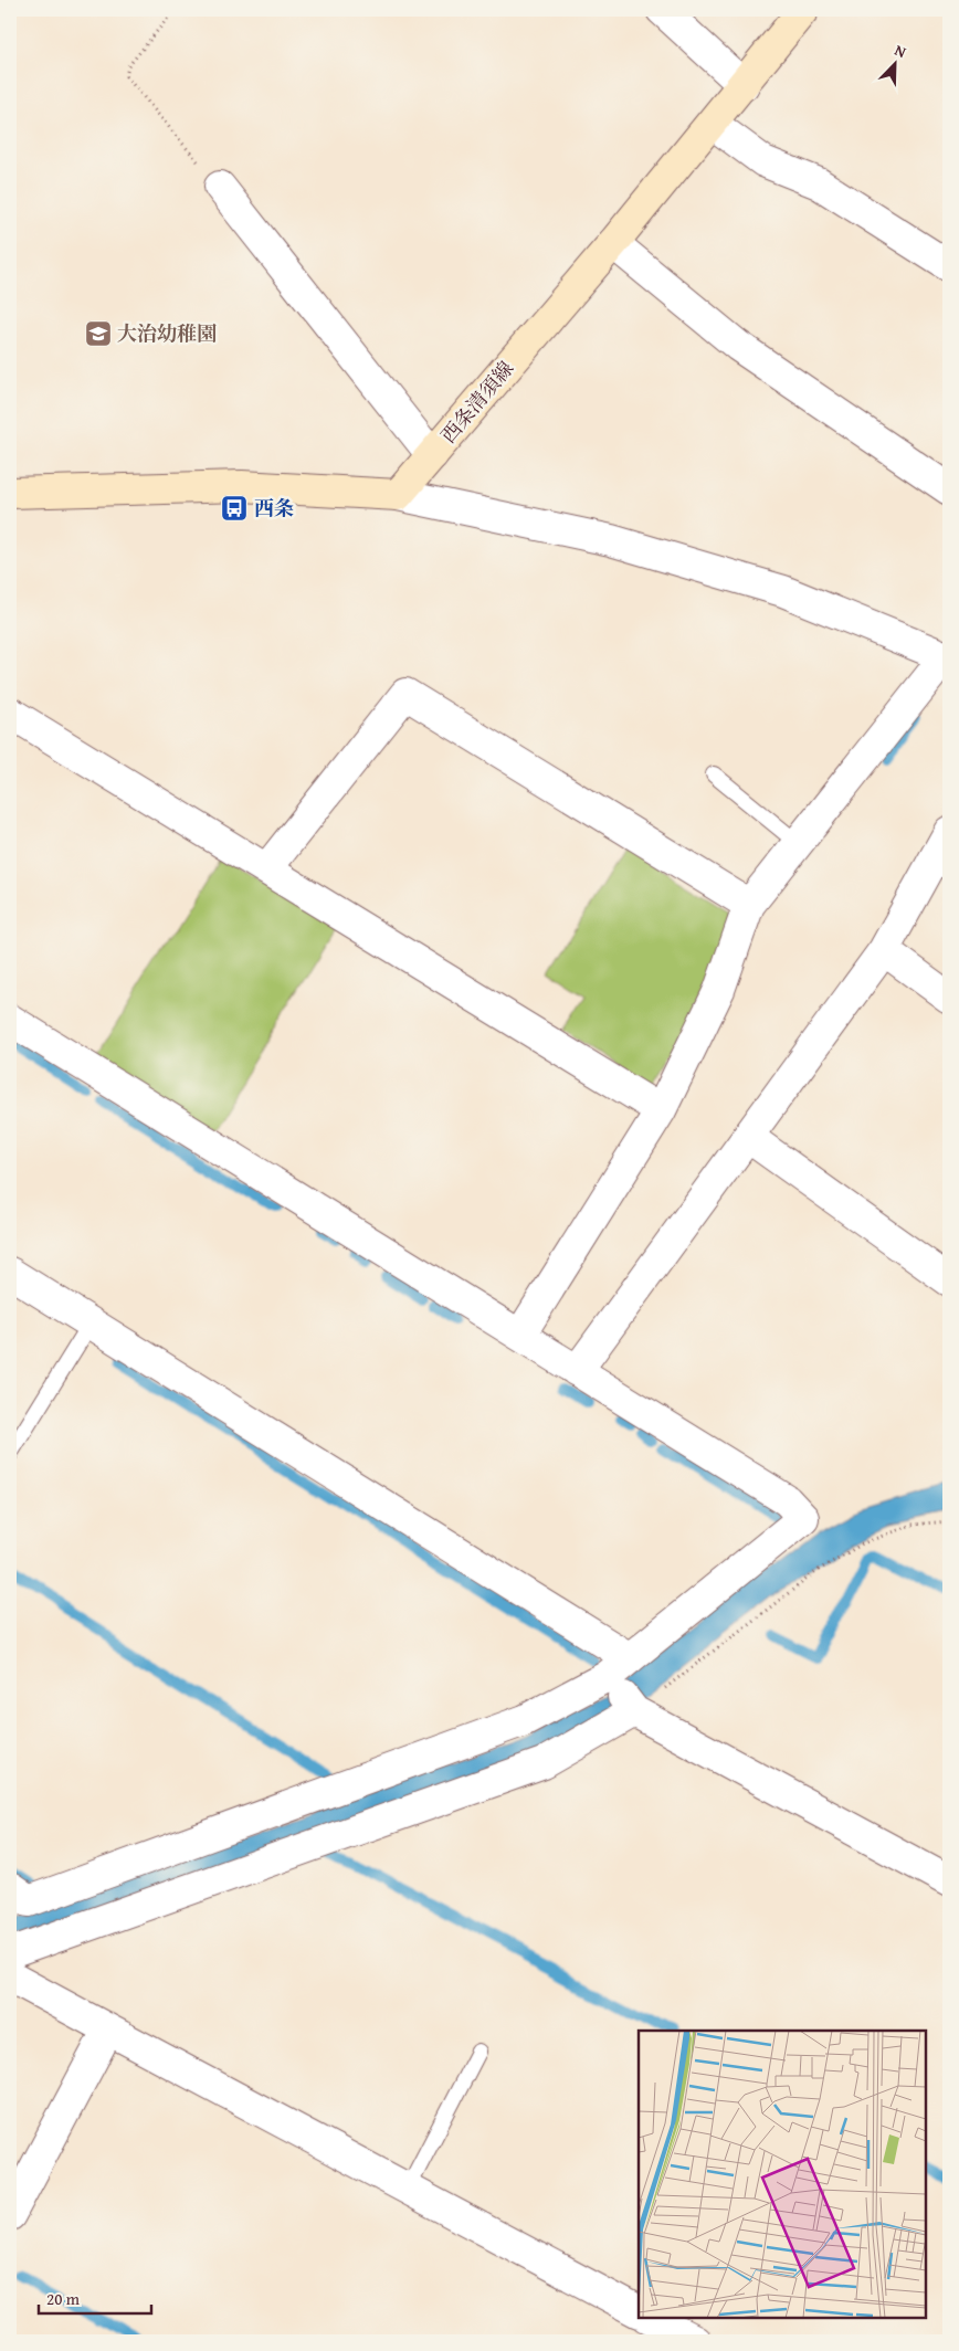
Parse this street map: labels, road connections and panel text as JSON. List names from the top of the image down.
{
  "streets": {
    "main road": ["西条清須線"]
  },
  "places": {
    "school or university": ["大治幼稚園"],
    "bus stop": ["西条"]
  },
  "scale_bar": "20 m",
  "north": "top right"
}
